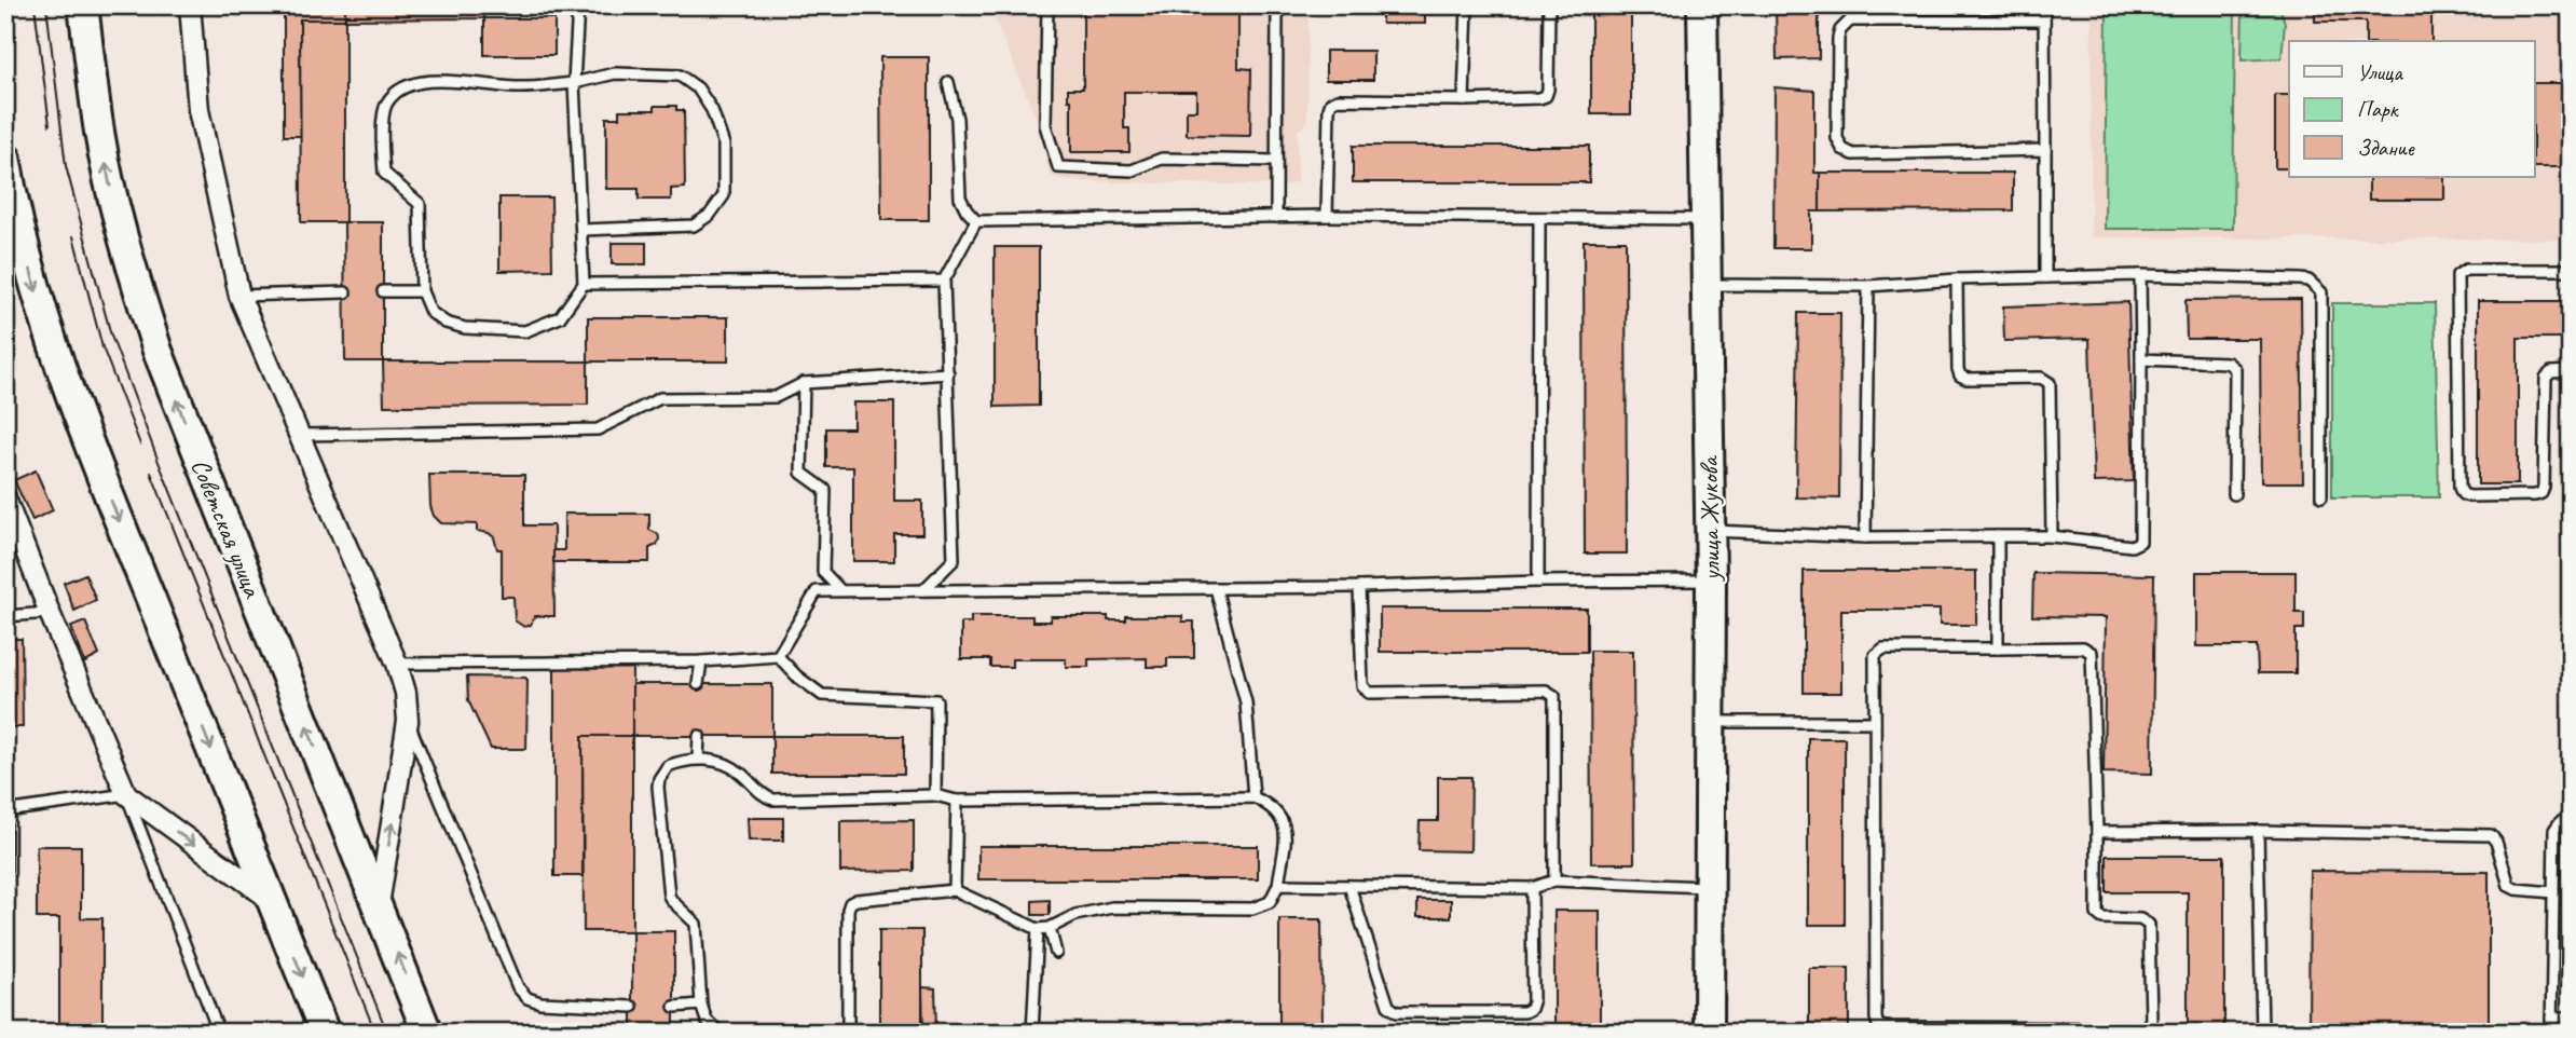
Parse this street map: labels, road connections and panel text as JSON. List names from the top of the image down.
{
  "streets": {
    "main road": ["улица Жукова", "Советская улица"]
  },
  "legend": ["Улица", "Парк", "Здание"]
}
